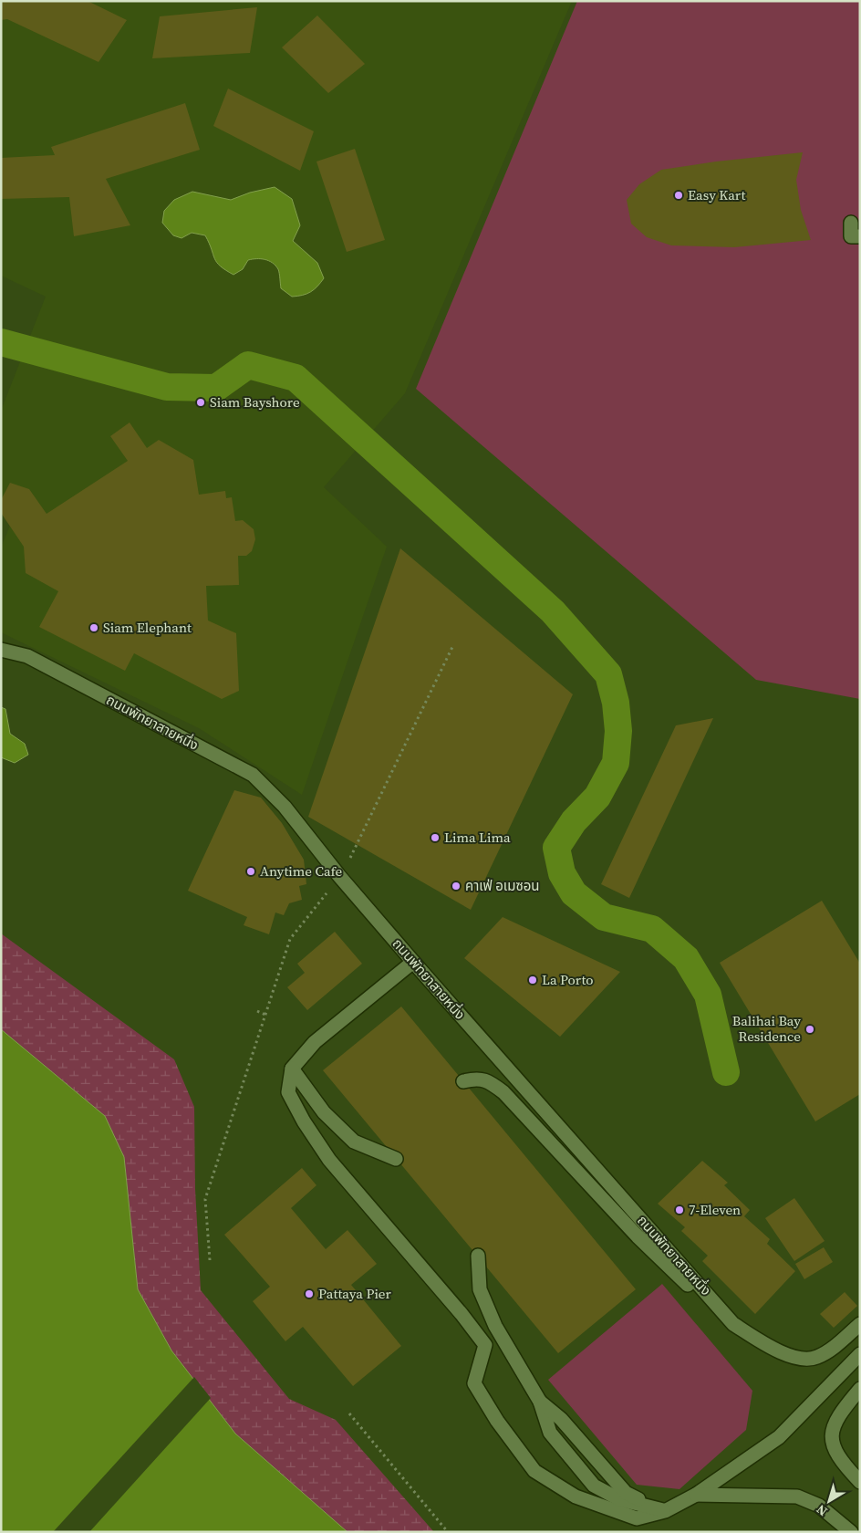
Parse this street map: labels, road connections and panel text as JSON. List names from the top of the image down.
{
  "streets": {
    "street": ["ถนนพัทยาสายหนึ่ง"]
  },
  "places": [
    "Easy Kart",
    "Siam Bayshore",
    "Siam Elephant",
    "Lima Lima",
    "Anytime Cafe",
    "คาเฟ่ อเมซอน",
    "La Porto",
    "Balihai Bay Residence",
    "7-Eleven",
    "Pattaya Pier"
  ],
  "north": "bottom left"
}
